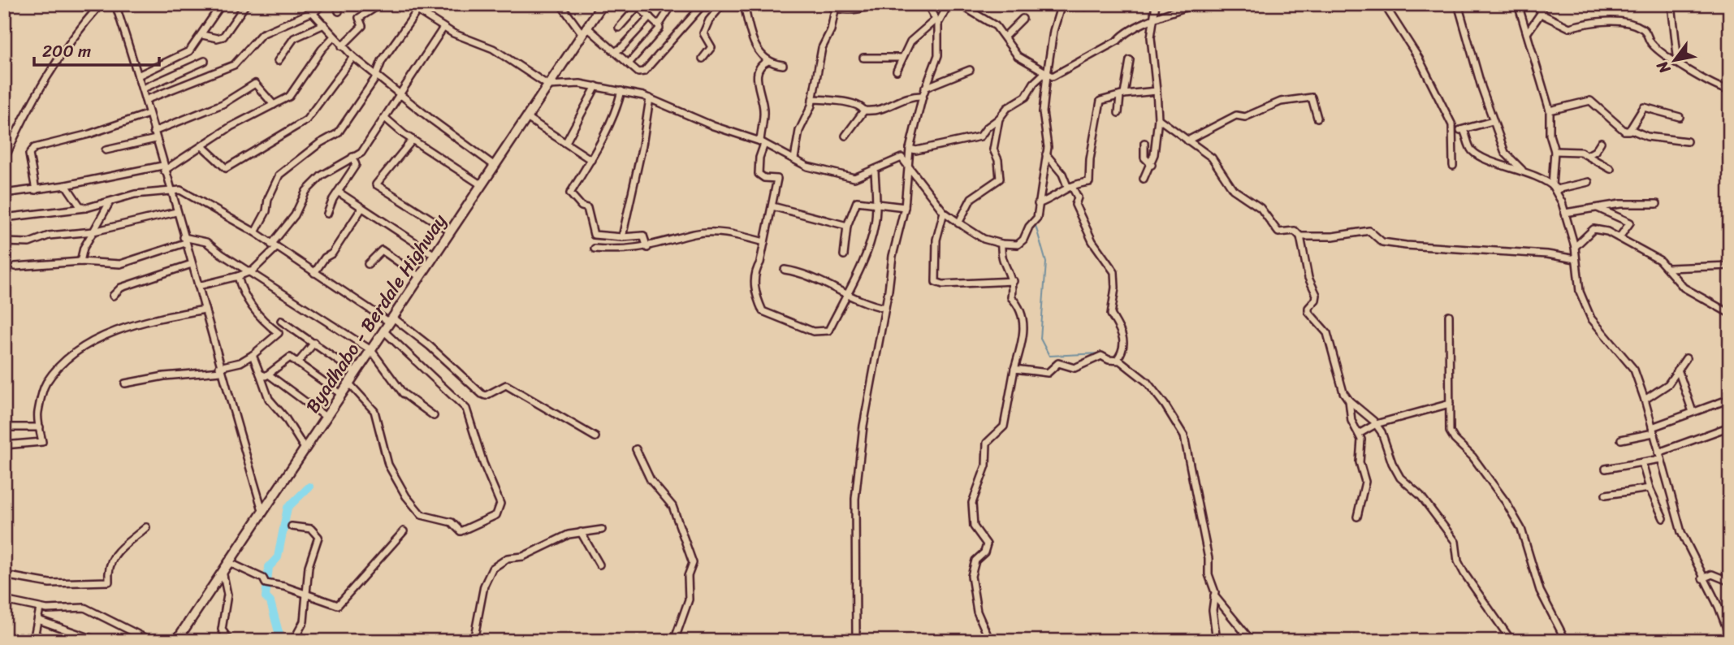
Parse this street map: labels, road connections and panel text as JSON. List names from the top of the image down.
{
  "streets": {
    "main road": ["Byadhabo - Berdale Highway"]
  },
  "scale_bar": "200 m",
  "north": "bottom left"
}
